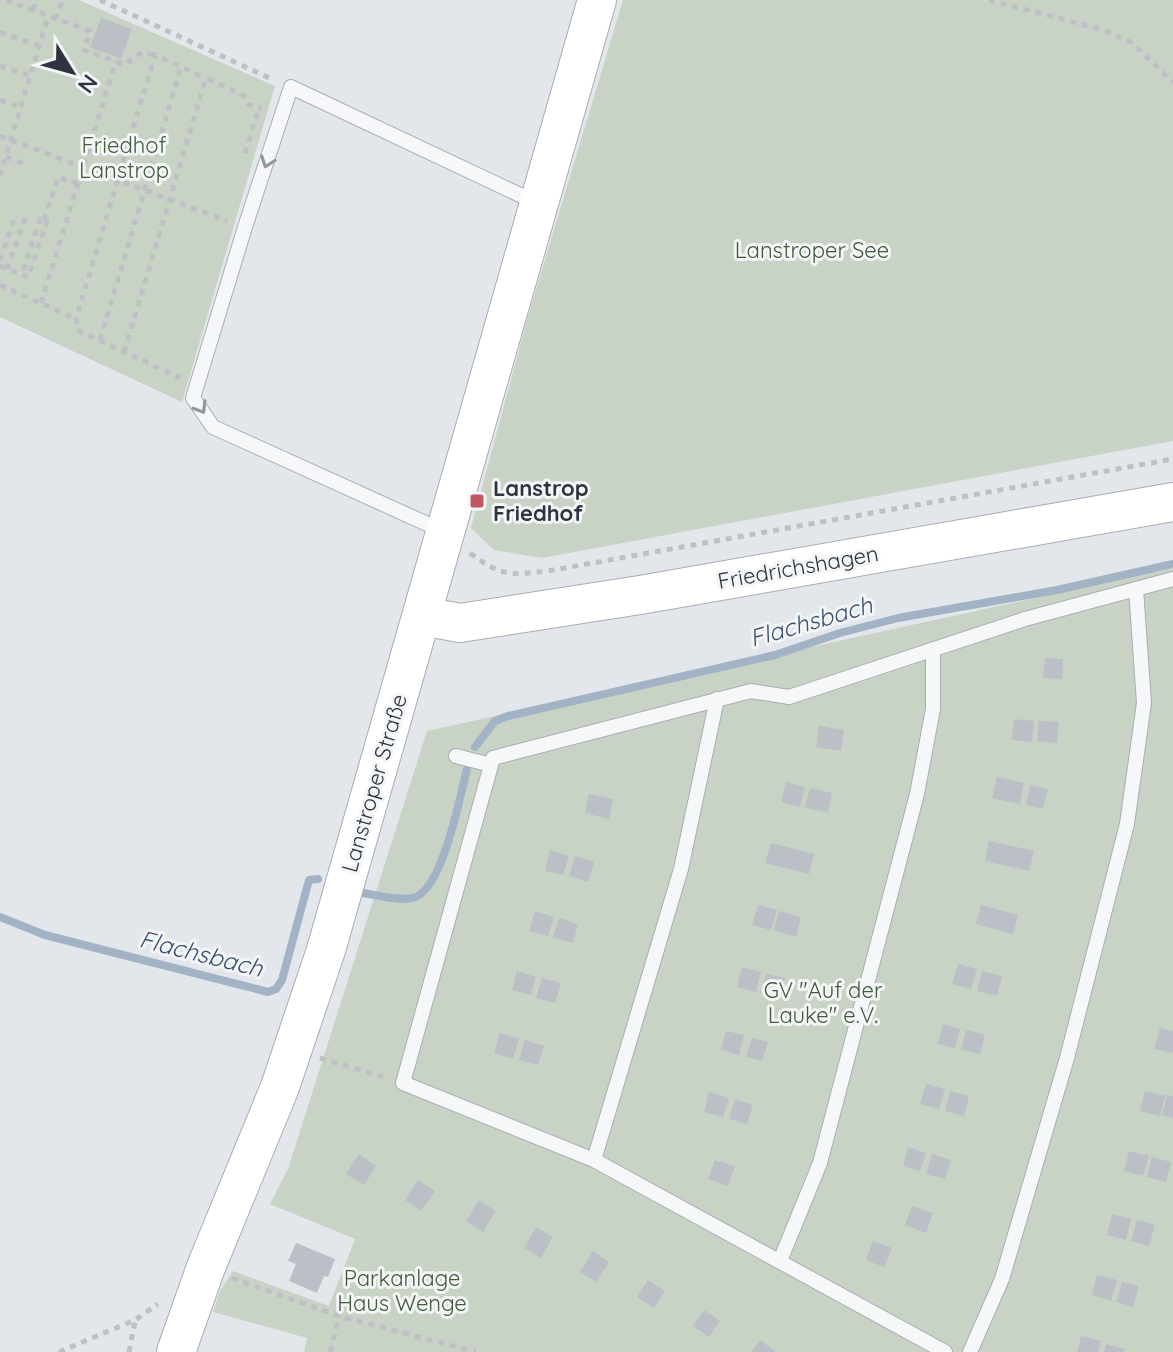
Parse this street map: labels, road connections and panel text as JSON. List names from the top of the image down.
{
  "streets": {
    "main road": ["Friedrichshagen", "Lanstroper Straße"]
  },
  "crossings": [
    ["Friedrichshagen", "Lanstroper Straße"]
  ],
  "water": ["Flachsbach"],
  "parks": [
    "Friedhof Lanstrop",
    "Lanstroper See",
    "GV \"Auf der Lauke\" e.V.",
    "Parkanlage Haus Wenge"
  ],
  "places": {
    "transit": ["Lanstrop Friedhof"]
  },
  "north": "bottom right"
}
